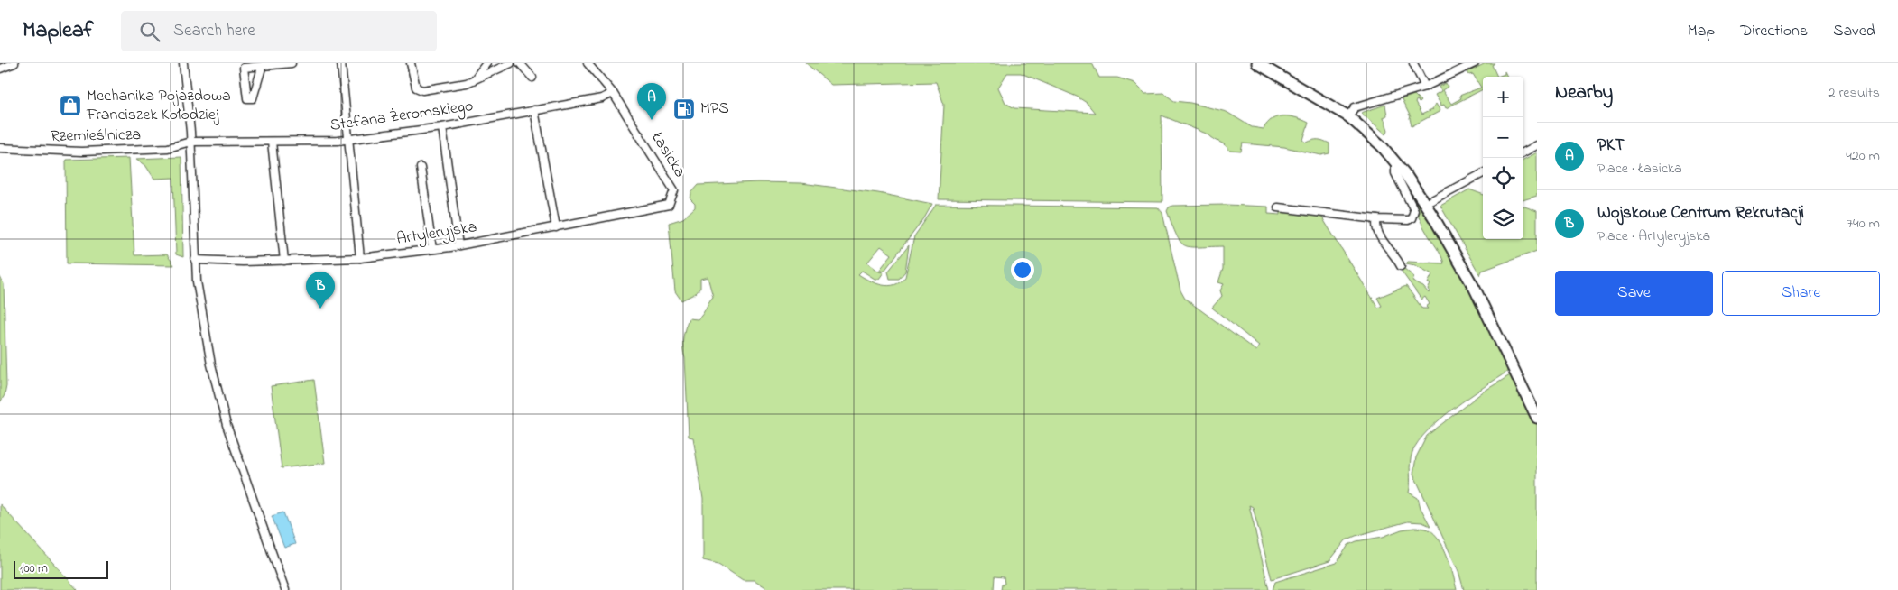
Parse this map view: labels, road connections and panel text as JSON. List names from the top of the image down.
{
  "streets": {
    "street": [
      "Stefana Żeromskiego",
      "Rzemieślnicza",
      "Łasicka",
      "Artyleryjska"
    ]
  },
  "crossings": [
    ["Stefana Żeromskiego", "Rzemieślnicza"],
    ["Stefana Żeromskiego", "Łasicka"],
    ["Łasicka", "Artyleryjska"]
  ],
  "places": {
    "shop": ["Mechanika Pojazdowa Franciszek Kołodziej"],
    "fuel station": ["MPS"]
  },
  "scale_bar": "100 m",
  "page": {
    "header": "Mapleaf",
    "search": "Search here",
    "nav": ["Map", "Directions", "Saved"],
    "heading": ["Nearby", "2 results"],
    "map_buttons": ["+", "−"],
    "pins": ["A", "B"],
    "list": [
      {
        "mark": "A",
        "name": "PKT",
        "note": "Place · Łasicka",
        "value": "420 m"
      },
      {
        "mark": "B",
        "name": "Wojskowe Centrum Rekrutacji",
        "note": "Place · Artyleryjska",
        "value": "740 m"
      }
    ],
    "buttons": ["Save", "Share"],
    "scale": "100 m"
  }
}
